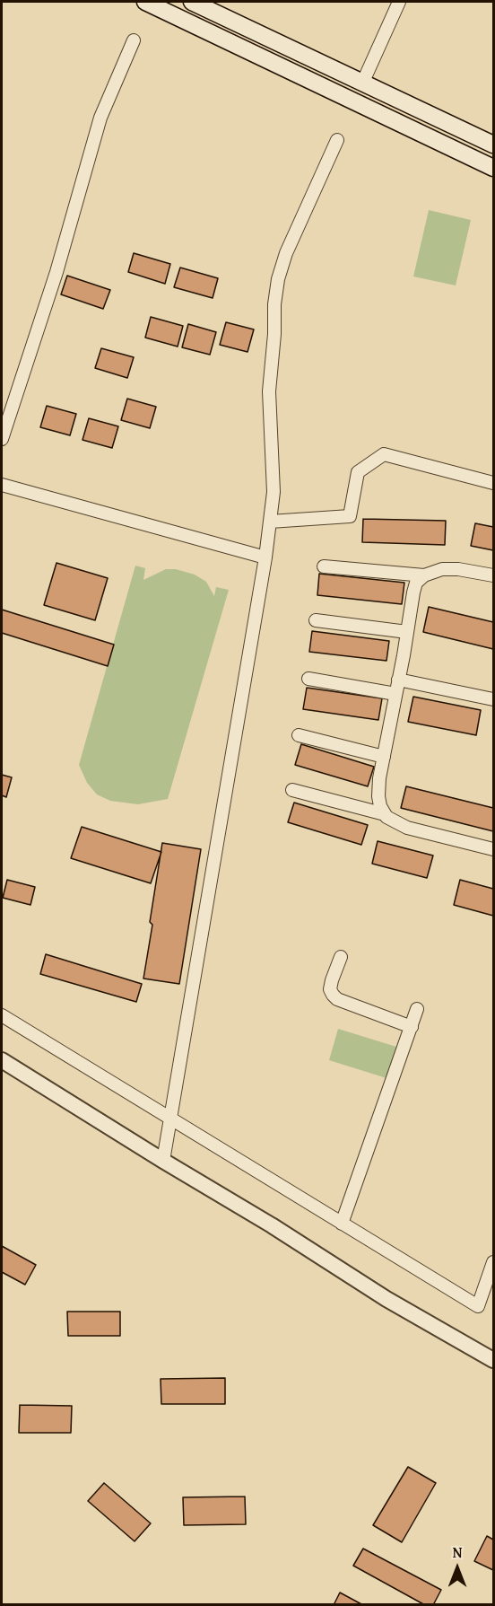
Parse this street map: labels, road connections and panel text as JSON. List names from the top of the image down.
{
  "north": "top"
}
